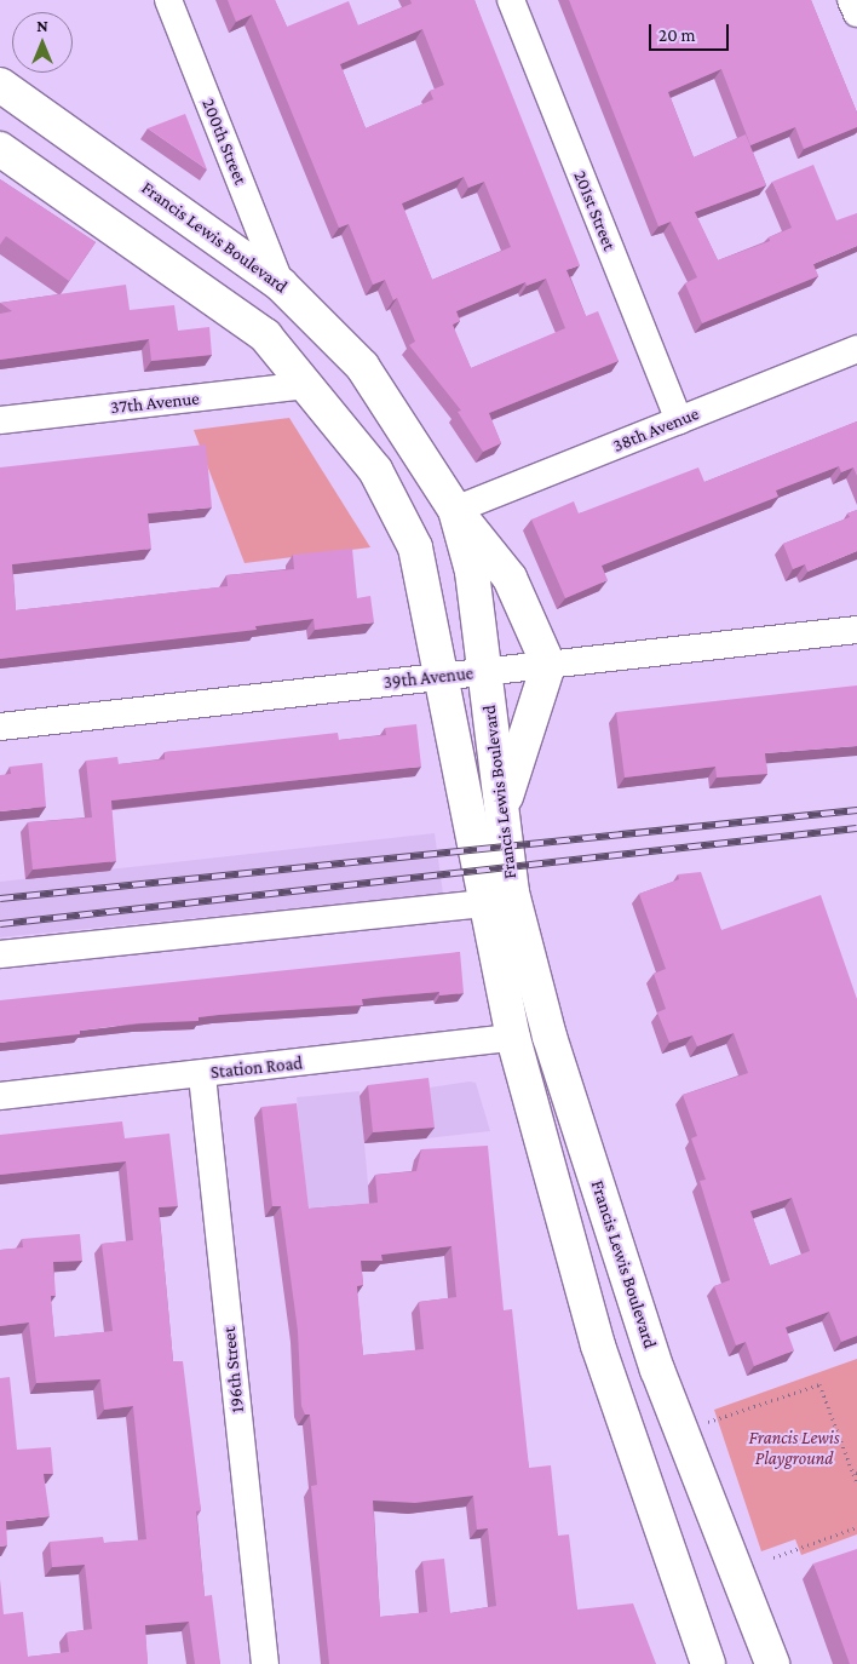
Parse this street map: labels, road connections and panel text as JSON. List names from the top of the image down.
{
  "streets": {
    "main road": ["Francis Lewis Boulevard"],
    "street": [
      "200th Street",
      "201st Street",
      "37th Avenue",
      "38th Avenue",
      "39th Avenue",
      "Station Road",
      "196th Street"
    ]
  },
  "crossings": [
    ["200th Street", "Francis Lewis Boulevard"],
    ["201st Street", "38th Avenue"],
    ["Francis Lewis Boulevard", "37th Avenue"],
    ["Francis Lewis Boulevard", "38th Avenue"],
    ["Francis Lewis Boulevard", "39th Avenue"],
    ["Francis Lewis Boulevard", "Station Road"],
    ["Station Road", "196th Street"]
  ],
  "parks": ["Francis Lewis Playground"],
  "scale_bar": "20 m",
  "north": "top"
}
